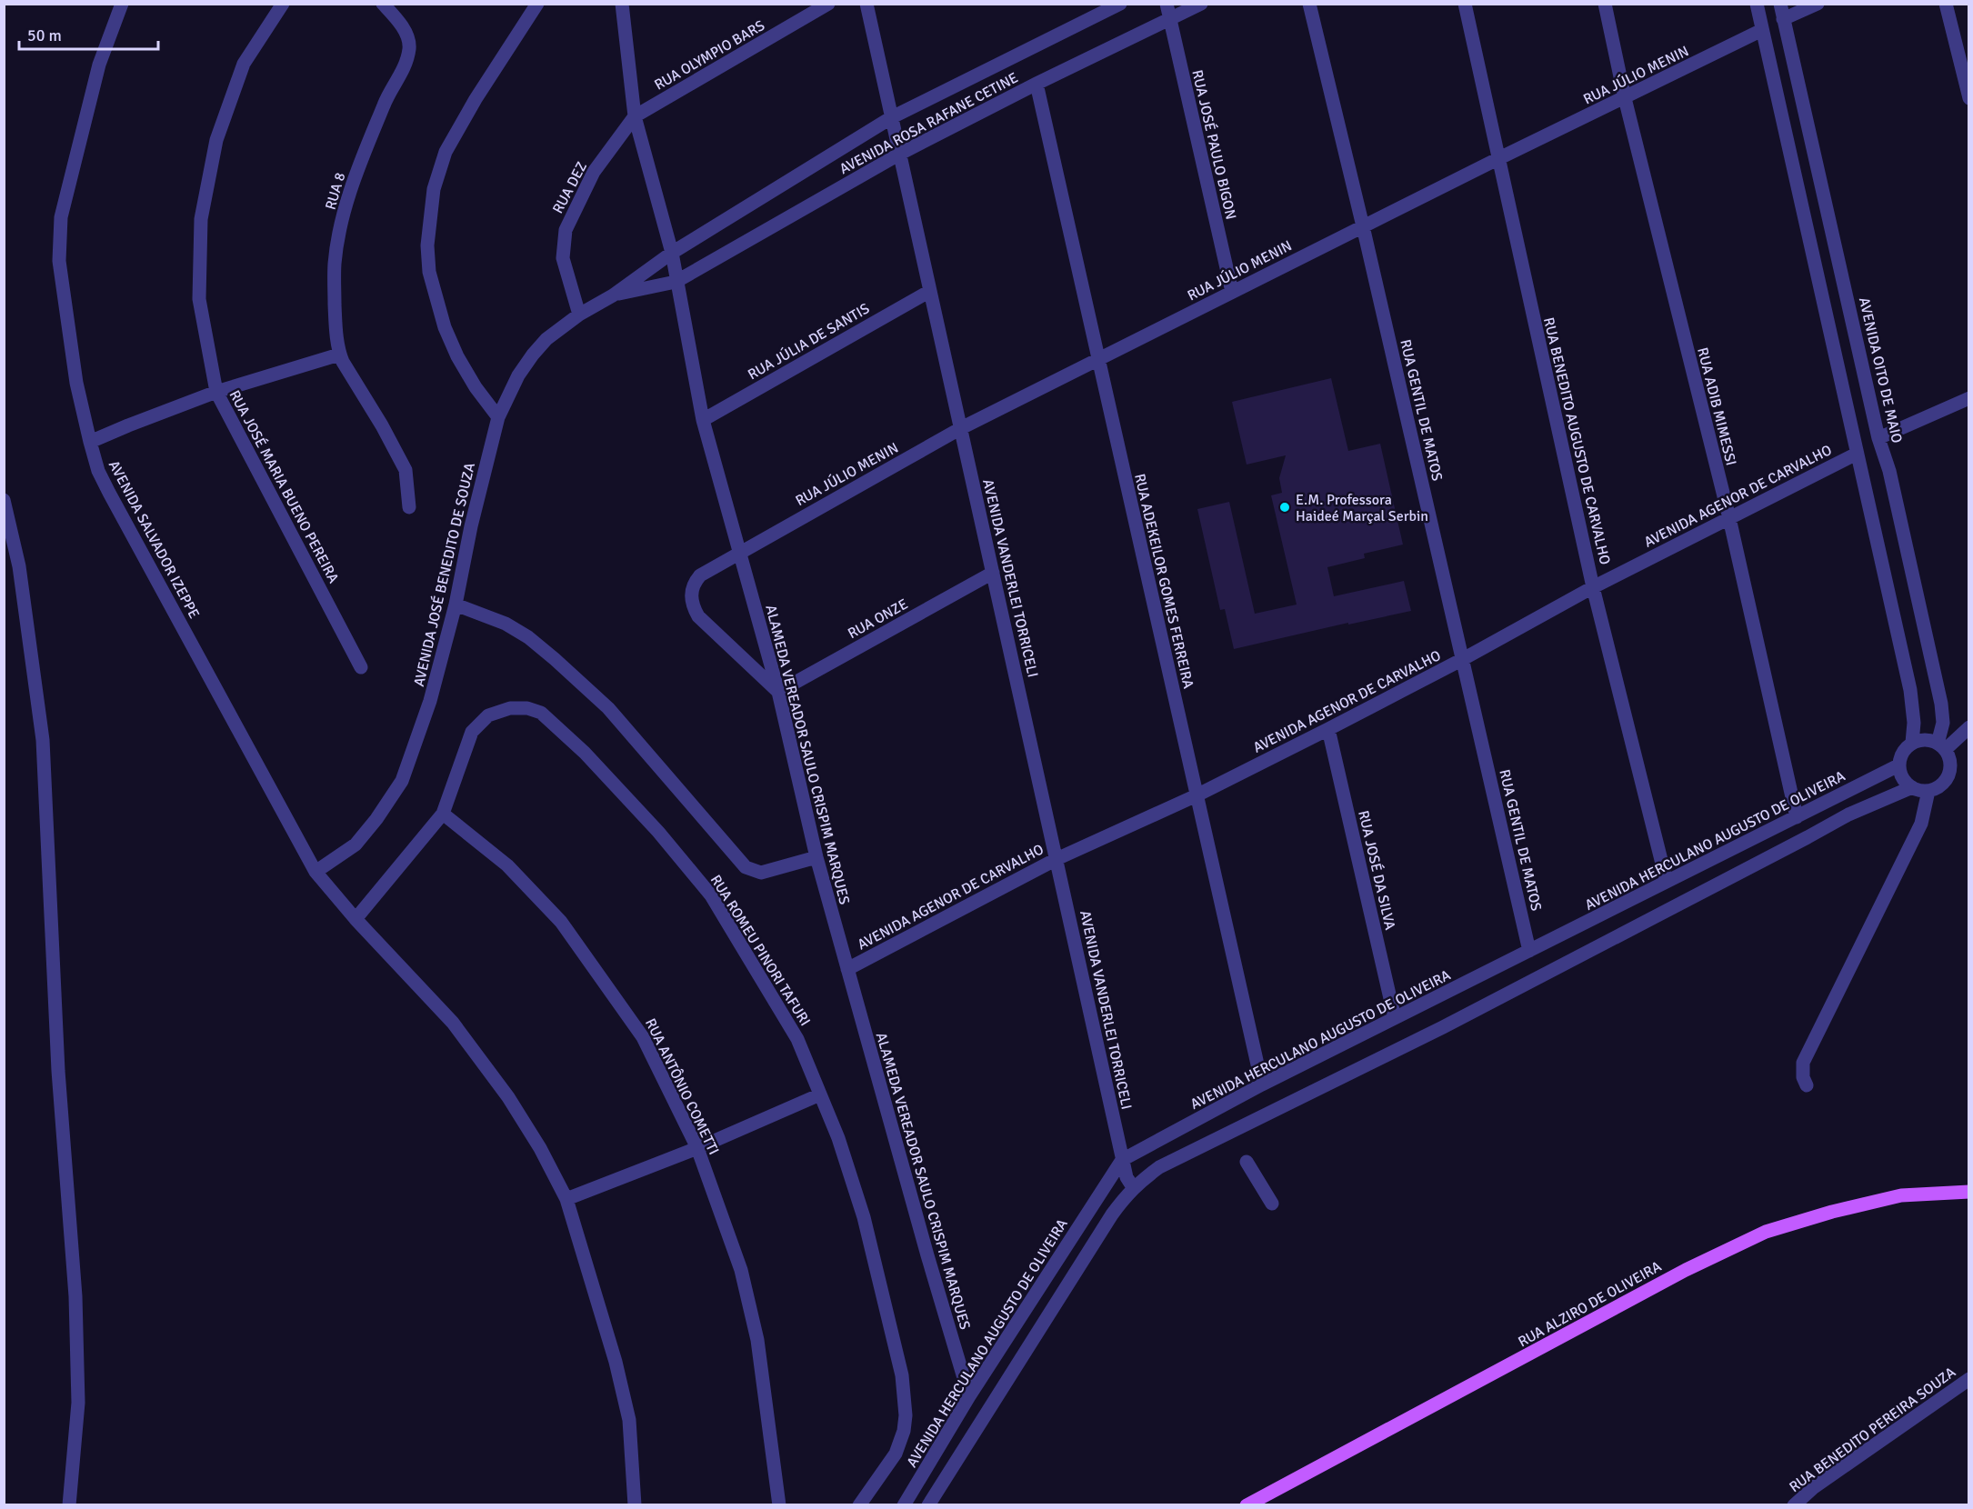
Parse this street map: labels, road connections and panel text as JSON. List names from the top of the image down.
{
  "streets": {
    "main road": ["RUA ALZIRO DE OLIVEIRA"],
    "street": [
      "RUA OLYMPIO BARS",
      "RUA JÚLIO MENIN",
      "AVENIDA ROSA RAFANE CETINE",
      "RUA JOSÉ PAULO BIGON",
      "RUA DEZ",
      "RUA 8",
      "RUA JÚLIA DE SANTIS",
      "AVENIDA OITO DE MAIO",
      "RUA ADIB MIMESSI",
      "RUA GENTIL DE MATOS",
      "RUA BENEDITO AUGUSTO DE CARVALHO",
      "RUA JOSÉ MARIA BUENO PEREIRA",
      "AVENIDA AGENOR DE CARVALHO",
      "AVENIDA SALVADOR IZEPPE",
      "AVENIDA JOSÉ BENEDITO DE SOUZA",
      "AVENIDA VANDERLEI TORRICELI",
      "RUA ADEKEILOR GOMES FERREIRA",
      "RUA ONZE",
      "ALAMEDA VEREADOR SAULO CRISPIM MARQUES",
      "AVENIDA HERCULANO AUGUSTO DE OLIVEIRA",
      "RUA JOSÉ DA SILVA",
      "RUA ROMEU PINORI TAFURI",
      "RUA ANTÔNIO COMETTI",
      "RUA BENEDITO PEREIRA SOUZA"
    ]
  },
  "crossings": [
    ["RUA OLYMPIO BARS", "RUA DEZ"],
    ["RUA OLYMPIO BARS", "ALAMEDA VEREADOR SAULO CRISPIM MARQUES"],
    ["RUA JÚLIO MENIN", "RUA JOSÉ PAULO BIGON"],
    ["RUA JÚLIO MENIN", "RUA ADIB MIMESSI"],
    ["RUA JÚLIO MENIN", "RUA GENTIL DE MATOS"],
    ["RUA JÚLIO MENIN", "RUA BENEDITO AUGUSTO DE CARVALHO"],
    ["RUA JÚLIO MENIN", "AVENIDA VANDERLEI TORRICELI"],
    ["RUA JÚLIO MENIN", "RUA ADEKEILOR GOMES FERREIRA"],
    ["RUA JÚLIO MENIN", "RUA ONZE"],
    ["RUA JÚLIO MENIN", "ALAMEDA VEREADOR SAULO CRISPIM MARQUES"],
    ["AVENIDA ROSA RAFANE CETINE", "RUA JOSÉ PAULO BIGON"],
    ["AVENIDA ROSA RAFANE CETINE", "AVENIDA JOSÉ BENEDITO DE SOUZA"],
    ["AVENIDA ROSA RAFANE CETINE", "AVENIDA VANDERLEI TORRICELI"],
    ["AVENIDA ROSA RAFANE CETINE", "RUA ADEKEILOR GOMES FERREIRA"],
    ["AVENIDA ROSA RAFANE CETINE", "ALAMEDA VEREADOR SAULO CRISPIM MARQUES"],
    ["RUA DEZ", "AVENIDA JOSÉ BENEDITO DE SOUZA"],
    ["RUA DEZ", "ALAMEDA VEREADOR SAULO CRISPIM MARQUES"],
    ["RUA JÚLIA DE SANTIS", "AVENIDA VANDERLEI TORRICELI"],
    ["RUA JÚLIA DE SANTIS", "ALAMEDA VEREADOR SAULO CRISPIM MARQUES"],
    ["AVENIDA OITO DE MAIO", "AVENIDA HERCULANO AUGUSTO DE OLIVEIRA"],
    ["RUA ADIB MIMESSI", "AVENIDA AGENOR DE CARVALHO"],
    ["RUA ADIB MIMESSI", "AVENIDA HERCULANO AUGUSTO DE OLIVEIRA"],
    ["RUA GENTIL DE MATOS", "AVENIDA AGENOR DE CARVALHO"],
    ["RUA GENTIL DE MATOS", "AVENIDA HERCULANO AUGUSTO DE OLIVEIRA"],
    ["RUA BENEDITO AUGUSTO DE CARVALHO", "AVENIDA AGENOR DE CARVALHO"],
    ["RUA BENEDITO AUGUSTO DE CARVALHO", "AVENIDA HERCULANO AUGUSTO DE OLIVEIRA"],
    ["AVENIDA AGENOR DE CARVALHO", "AVENIDA VANDERLEI TORRICELI"],
    ["AVENIDA AGENOR DE CARVALHO", "RUA ADEKEILOR GOMES FERREIRA"],
    ["AVENIDA AGENOR DE CARVALHO", "ALAMEDA VEREADOR SAULO CRISPIM MARQUES"],
    ["AVENIDA AGENOR DE CARVALHO", "RUA JOSÉ DA SILVA"],
    ["AVENIDA SALVADOR IZEPPE", "AVENIDA JOSÉ BENEDITO DE SOUZA"],
    ["AVENIDA SALVADOR IZEPPE", "RUA ROMEU PINORI TAFURI"],
    ["AVENIDA JOSÉ BENEDITO DE SOUZA", "ALAMEDA VEREADOR SAULO CRISPIM MARQUES"],
    ["AVENIDA VANDERLEI TORRICELI", "RUA ONZE"],
    ["AVENIDA VANDERLEI TORRICELI", "AVENIDA HERCULANO AUGUSTO DE OLIVEIRA"],
    ["RUA ADEKEILOR GOMES FERREIRA", "AVENIDA HERCULANO AUGUSTO DE OLIVEIRA"],
    ["RUA ONZE", "ALAMEDA VEREADOR SAULO CRISPIM MARQUES"],
    ["ALAMEDA VEREADOR SAULO CRISPIM MARQUES", "AVENIDA HERCULANO AUGUSTO DE OLIVEIRA"],
    ["AVENIDA HERCULANO AUGUSTO DE OLIVEIRA", "RUA JOSÉ DA SILVA"],
    ["RUA ROMEU PINORI TAFURI", "RUA ANTÔNIO COMETTI"]
  ],
  "places": ["E.M. Professora Haideé Marçal Serbin"],
  "scale_bar": "50 m"
}
